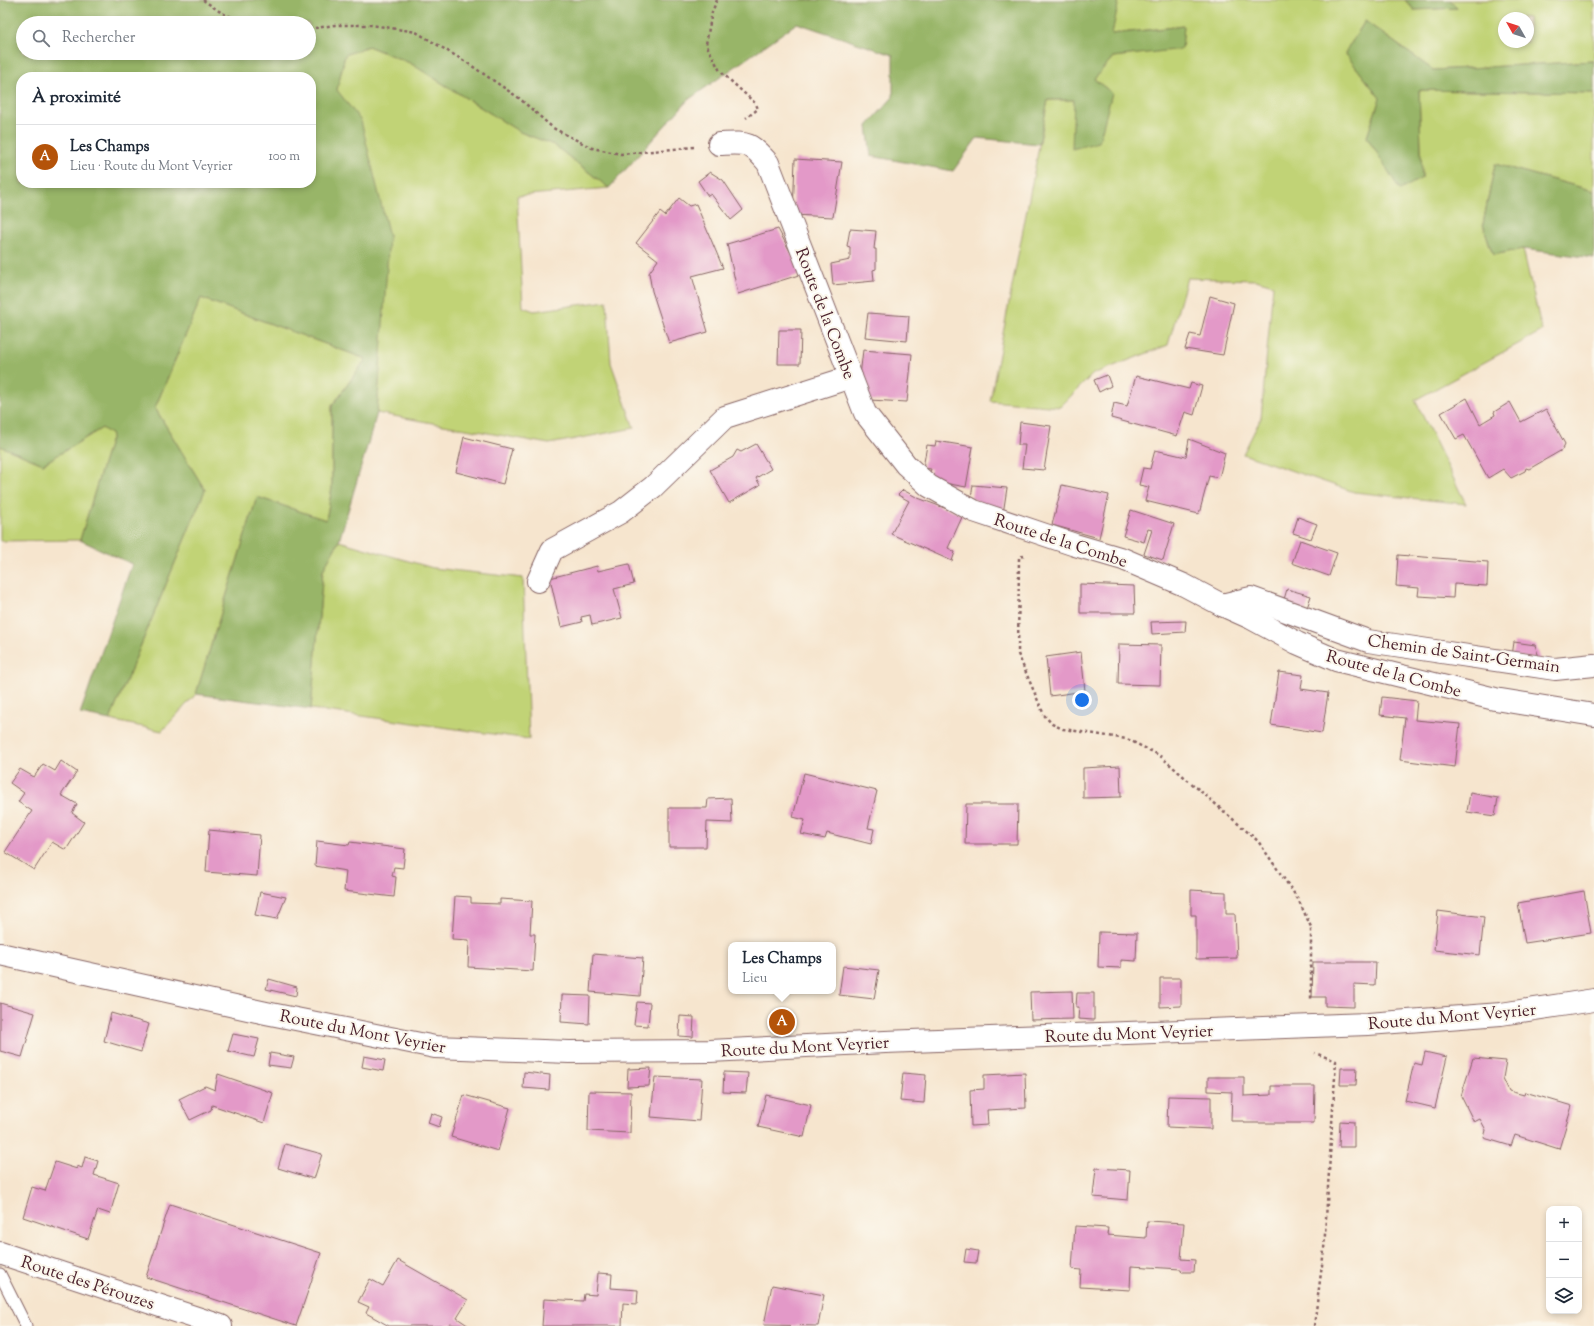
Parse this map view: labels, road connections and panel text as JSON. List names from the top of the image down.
{
  "streets": {
    "street": [
      "Route de la Combe",
      "Chemin de Saint-Germain",
      "Route du Mont Veyrier",
      "Route des Pérouzes"
    ]
  },
  "crossings": [
    ["Route de la Combe", "Chemin de Saint-Germain"]
  ],
  "north": "top left",
  "page": {
    "search": "Rechercher",
    "heading": "À proximité",
    "list": [
      {
        "mark": "A",
        "name": "Les Champs",
        "note": "Lieu · Route du Mont Veyrier",
        "value": "100 m"
      }
    ],
    "popup": ["Les Champs", "Lieu"],
    "pins": "A",
    "map_buttons": ["+", "−"]
  }
}
